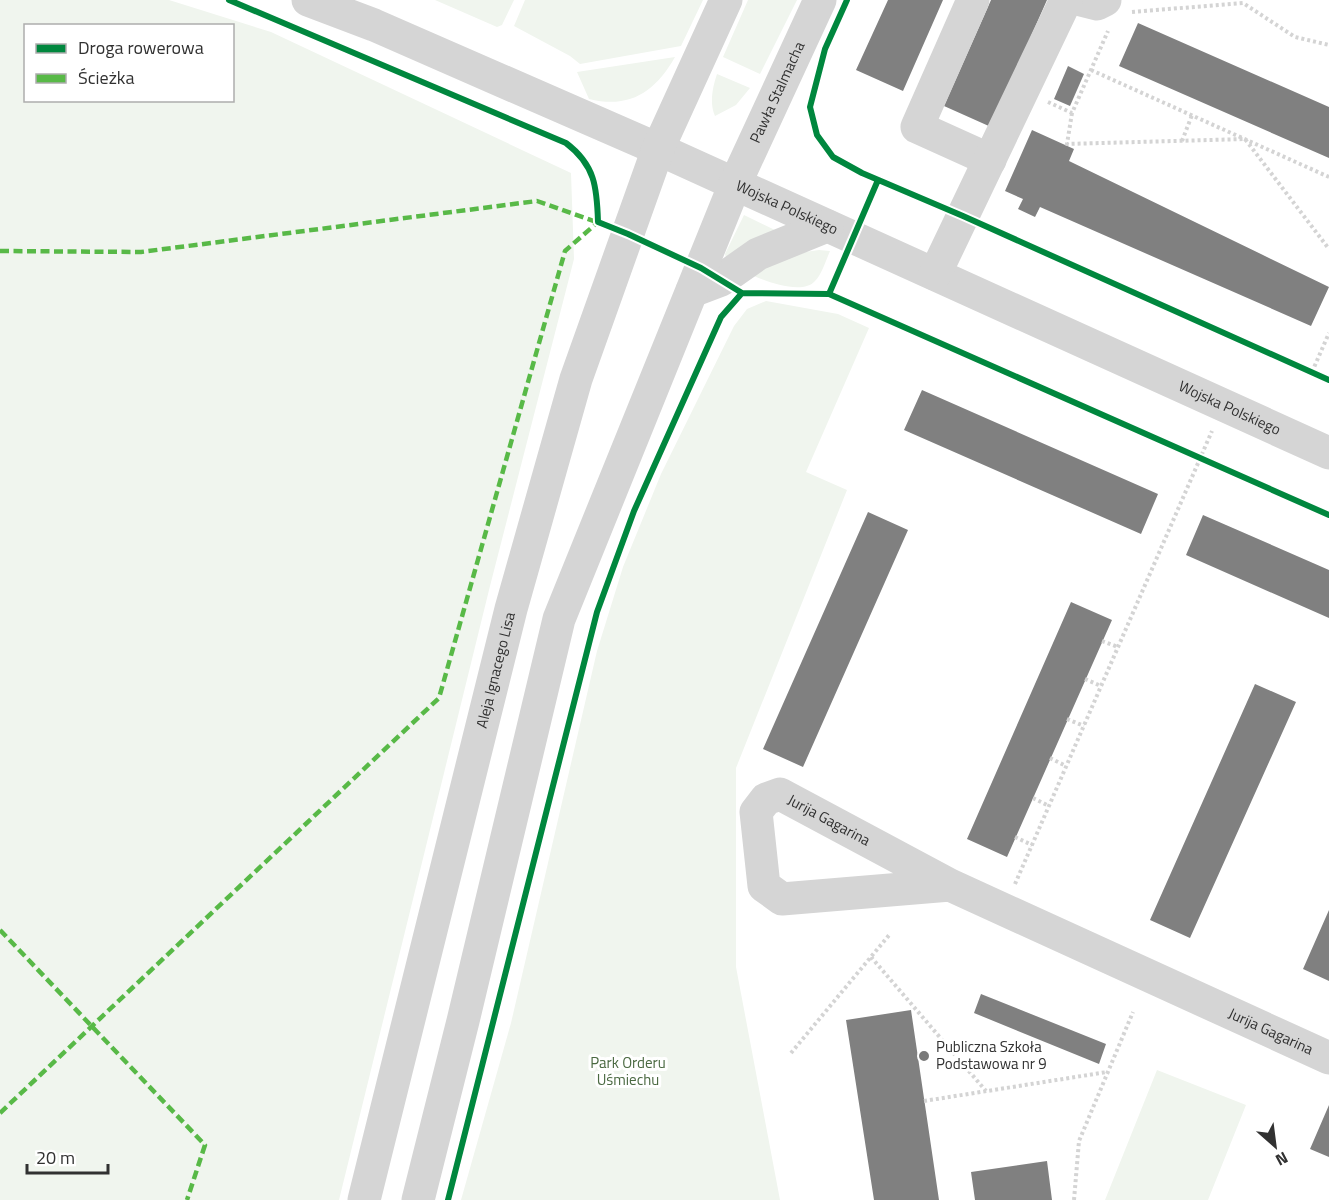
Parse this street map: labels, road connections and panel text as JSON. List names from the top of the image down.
{
  "streets": {
    "street": [
      "Pawła Stalmacha",
      "Wojska Polskiego",
      "Aleja Ignacego Lisa",
      "Jurija Gagarina"
    ]
  },
  "crossings": [
    ["Pawła Stalmacha", "Wojska Polskiego"],
    ["Wojska Polskiego", "Aleja Ignacego Lisa"]
  ],
  "parks": ["Park Orderu Uśmiechu"],
  "places": ["Publiczna Szkoła Podstawowa nr 9"],
  "legend": ["Droga rowerowa", "Ścieżka"],
  "scale_bar": "20 m",
  "north": "bottom right"
}
